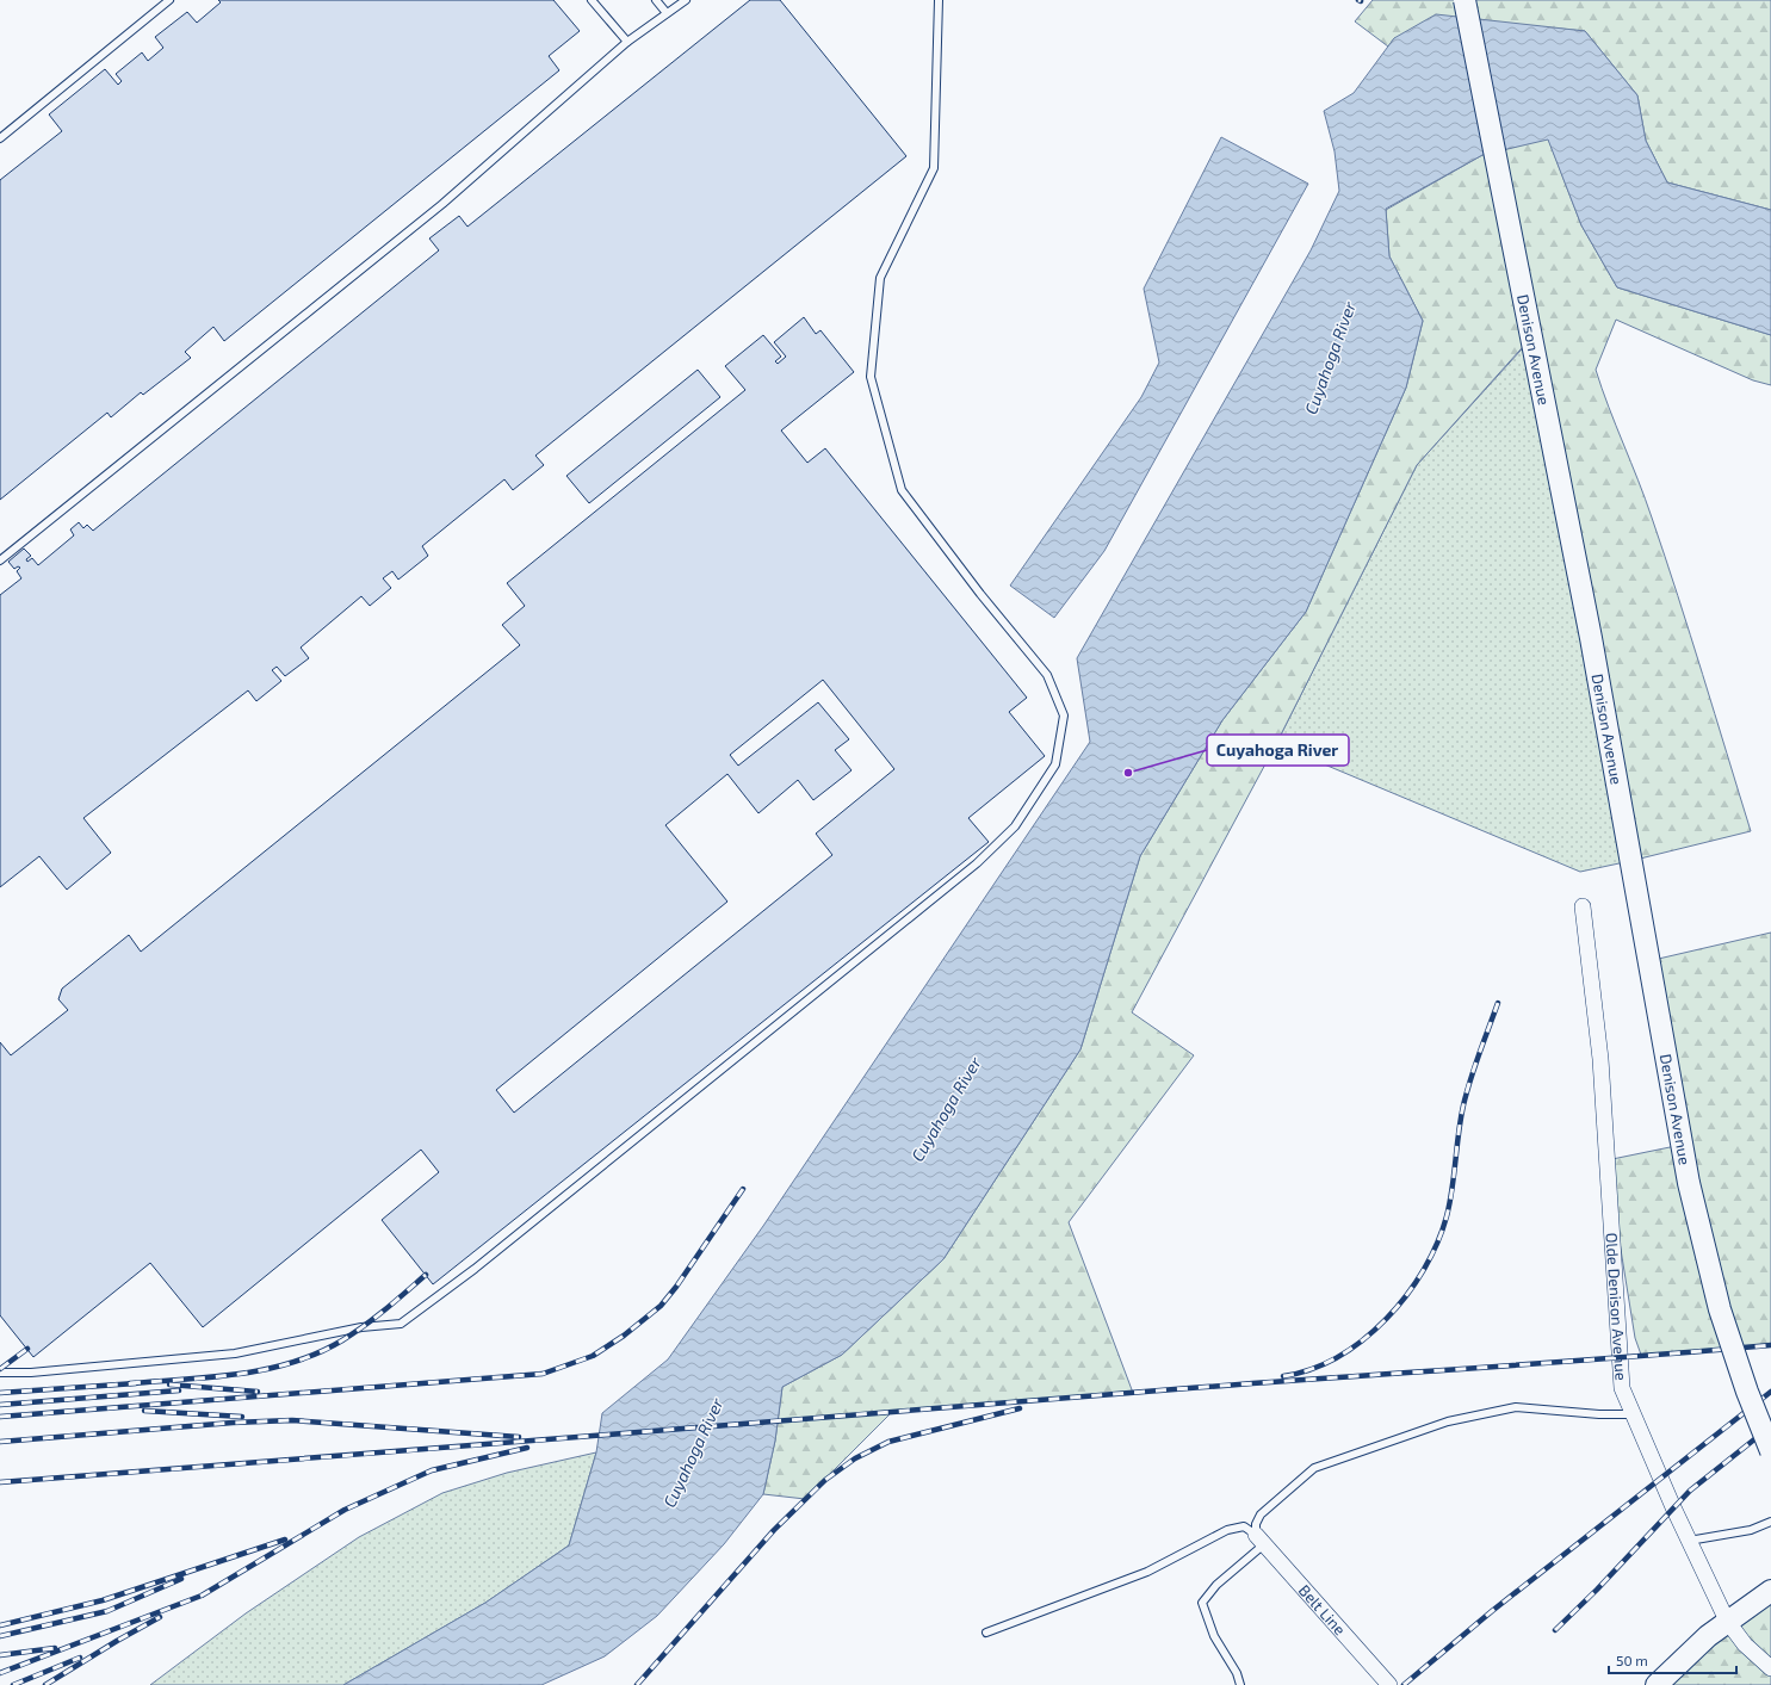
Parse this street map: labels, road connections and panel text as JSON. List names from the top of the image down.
{
  "streets": {
    "main road": ["Denison Avenue"],
    "street": ["Olde Denison Avenue", "Belt Line"]
  },
  "water": ["Cuyahoga River"],
  "places": ["Cuyahoga River"],
  "scale_bar": "50 m"
}
